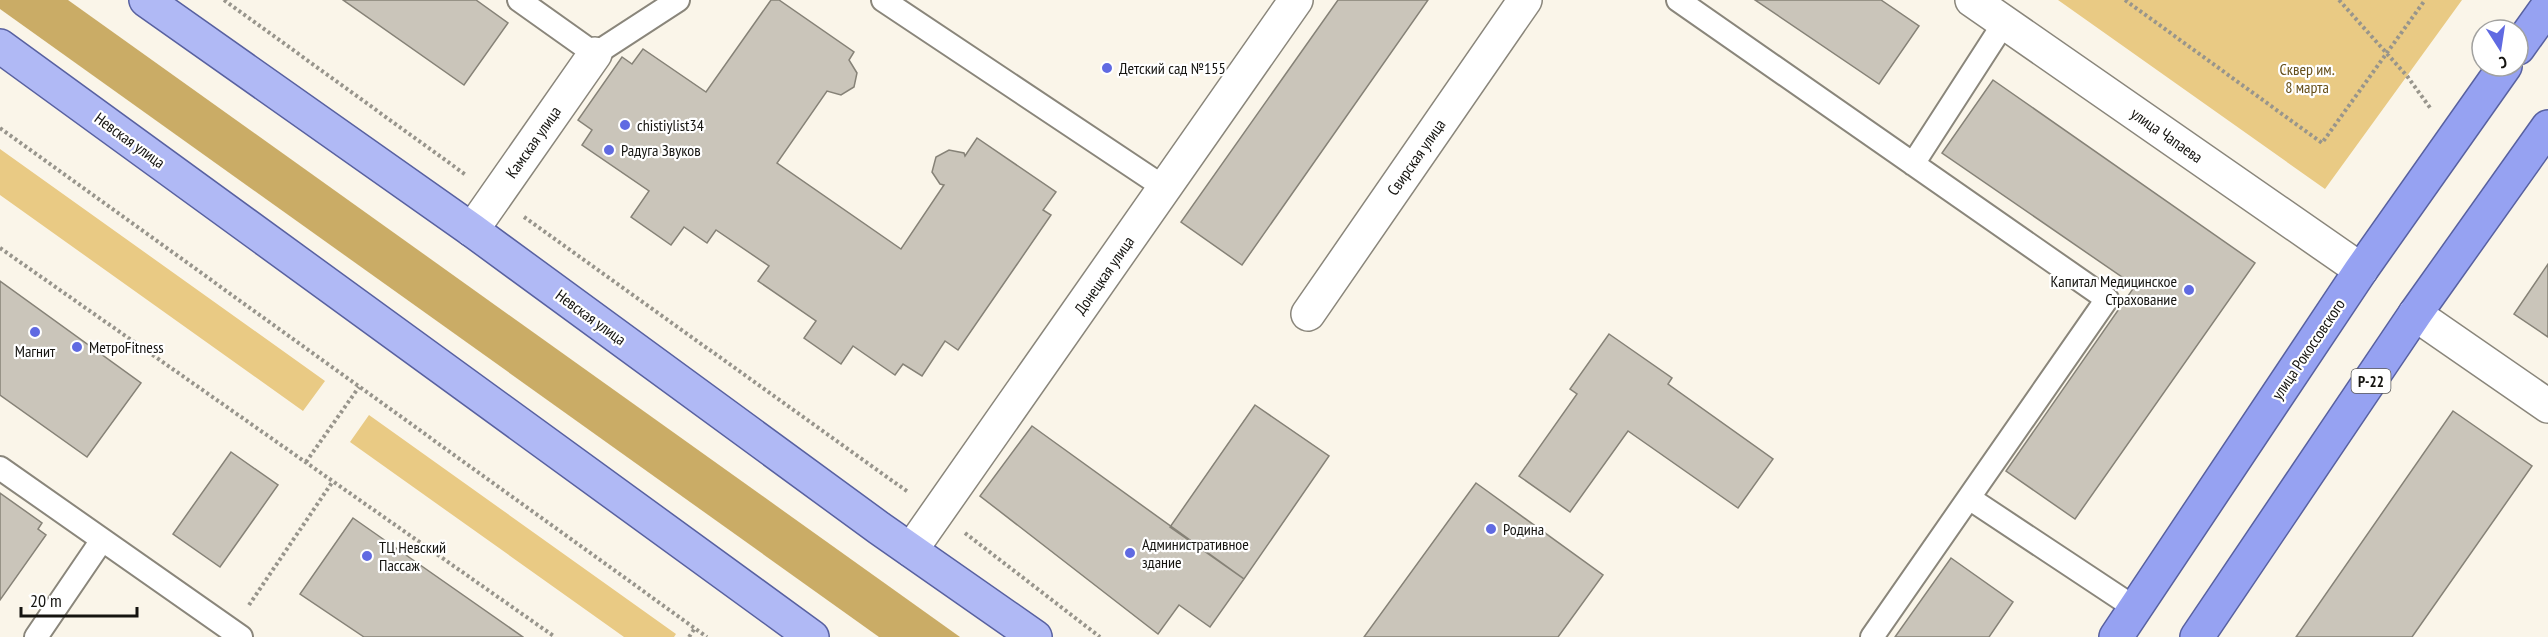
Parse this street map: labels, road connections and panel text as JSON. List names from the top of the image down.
{
  "streets": {
    "highway": ["улица Рокоссовского", "Р-22"],
    "main road": ["Невская улица"],
    "street": [
      "улица Чапаева",
      "Камская улица",
      "Свирская улица",
      "Донецкая улица"
    ]
  },
  "crossings": [
    ["улица Чапаева", "улица Рокоссовского"],
    ["Невская улица", "Камская улица"],
    ["Невская улица", "Донецкая улица"]
  ],
  "parks": ["Сквер им. 8 марта"],
  "places": [
    "Детский сад №155",
    "chistiylist34",
    "Радуга Звуков",
    "Капитал Медицинское Страхование",
    "Магнит",
    "МетроFitness",
    "Родина",
    "Административное здание",
    "ТЦ Невский Пассаж"
  ],
  "scale_bar": "20 m",
  "north": "bottom"
}
